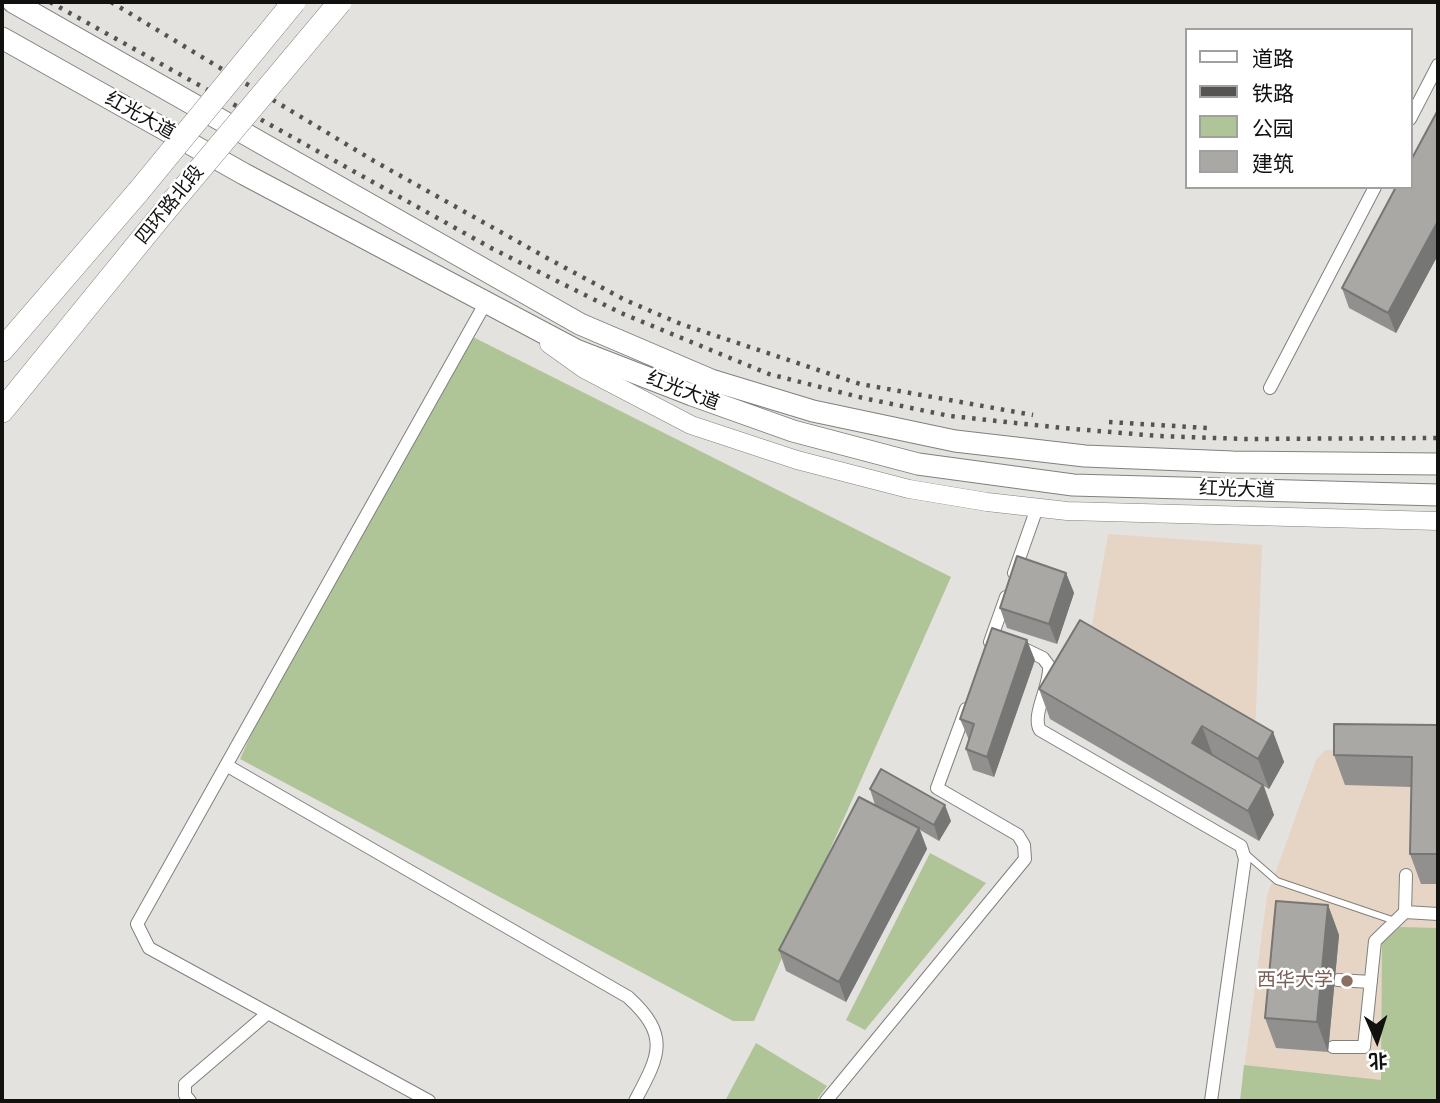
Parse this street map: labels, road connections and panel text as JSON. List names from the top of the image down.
{
  "streets": {
    "highway": ["红光大道", "四环路北段"]
  },
  "places": ["西华大学"],
  "legend": [
    "道路",
    "铁路",
    "公园",
    "建筑"
  ],
  "north": "bottom"
}
